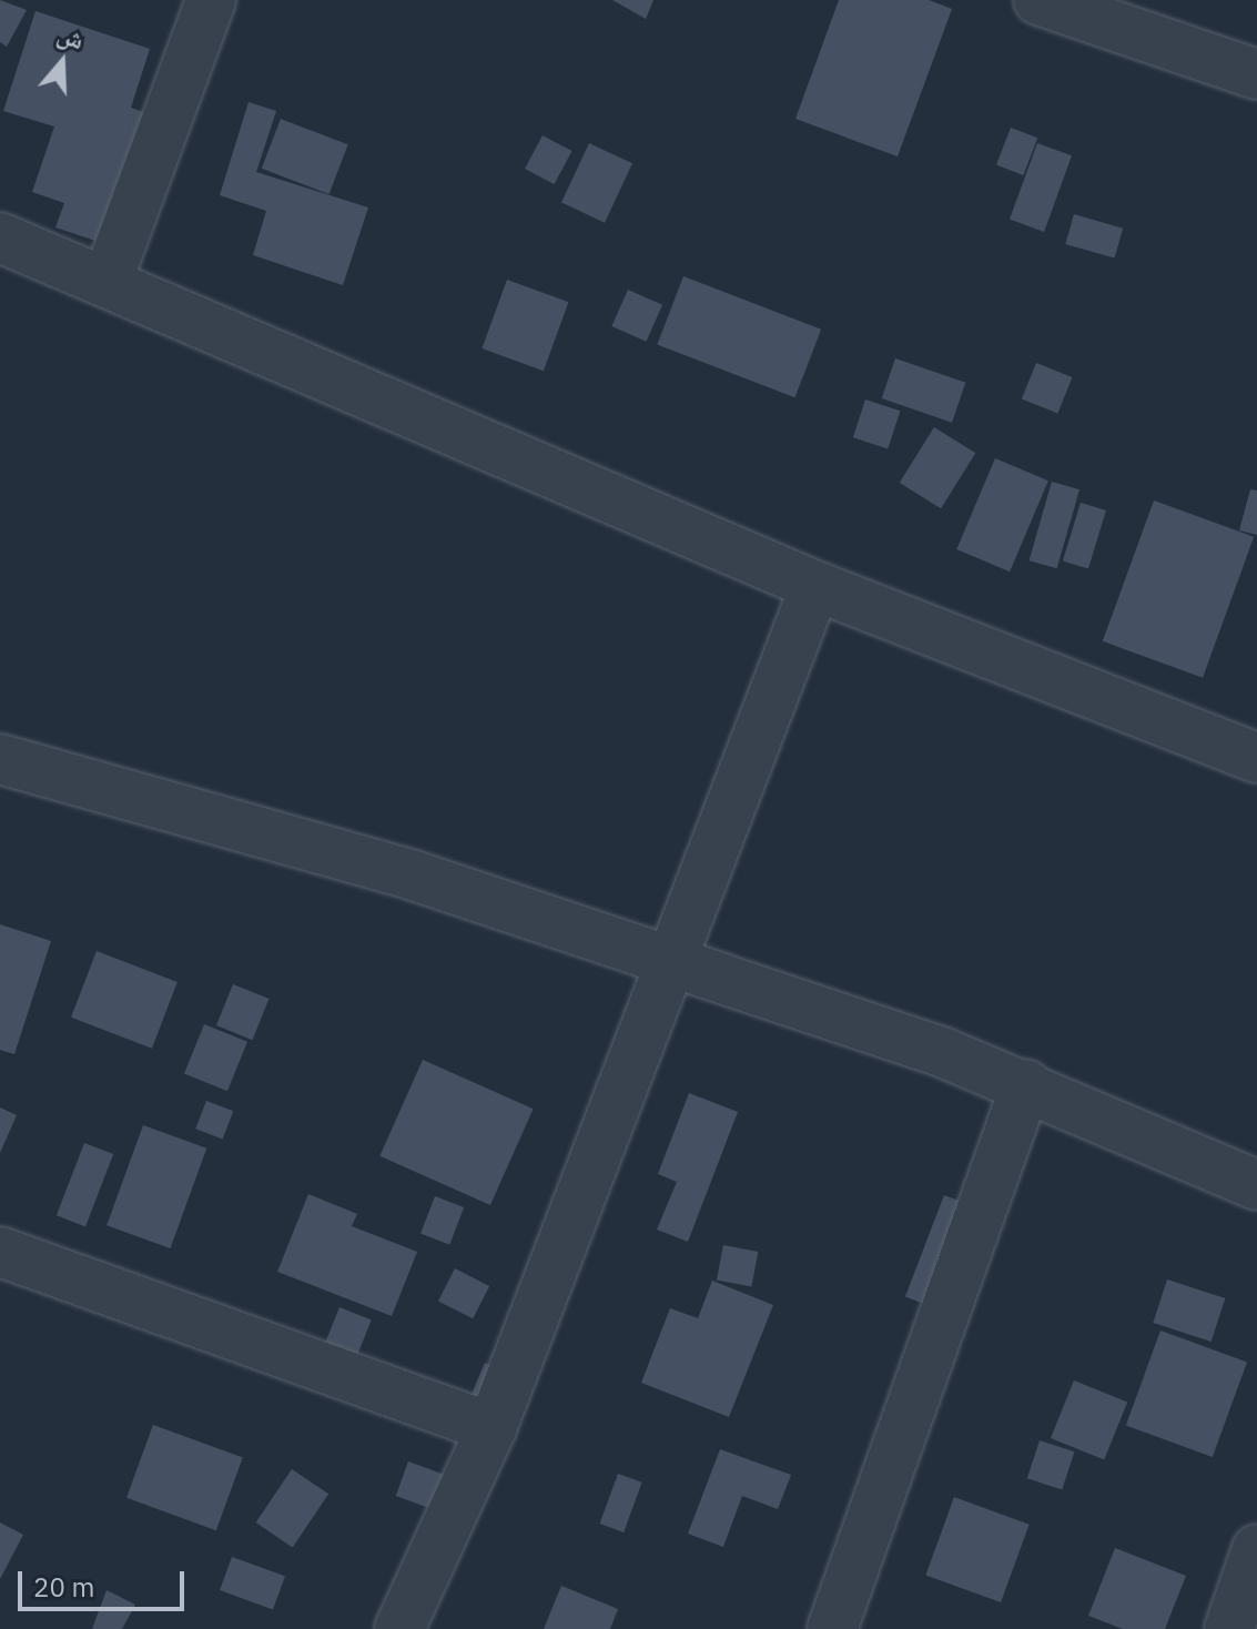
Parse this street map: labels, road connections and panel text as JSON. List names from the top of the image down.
{
  "scale_bar": "20 m",
  "north": "top"
}
